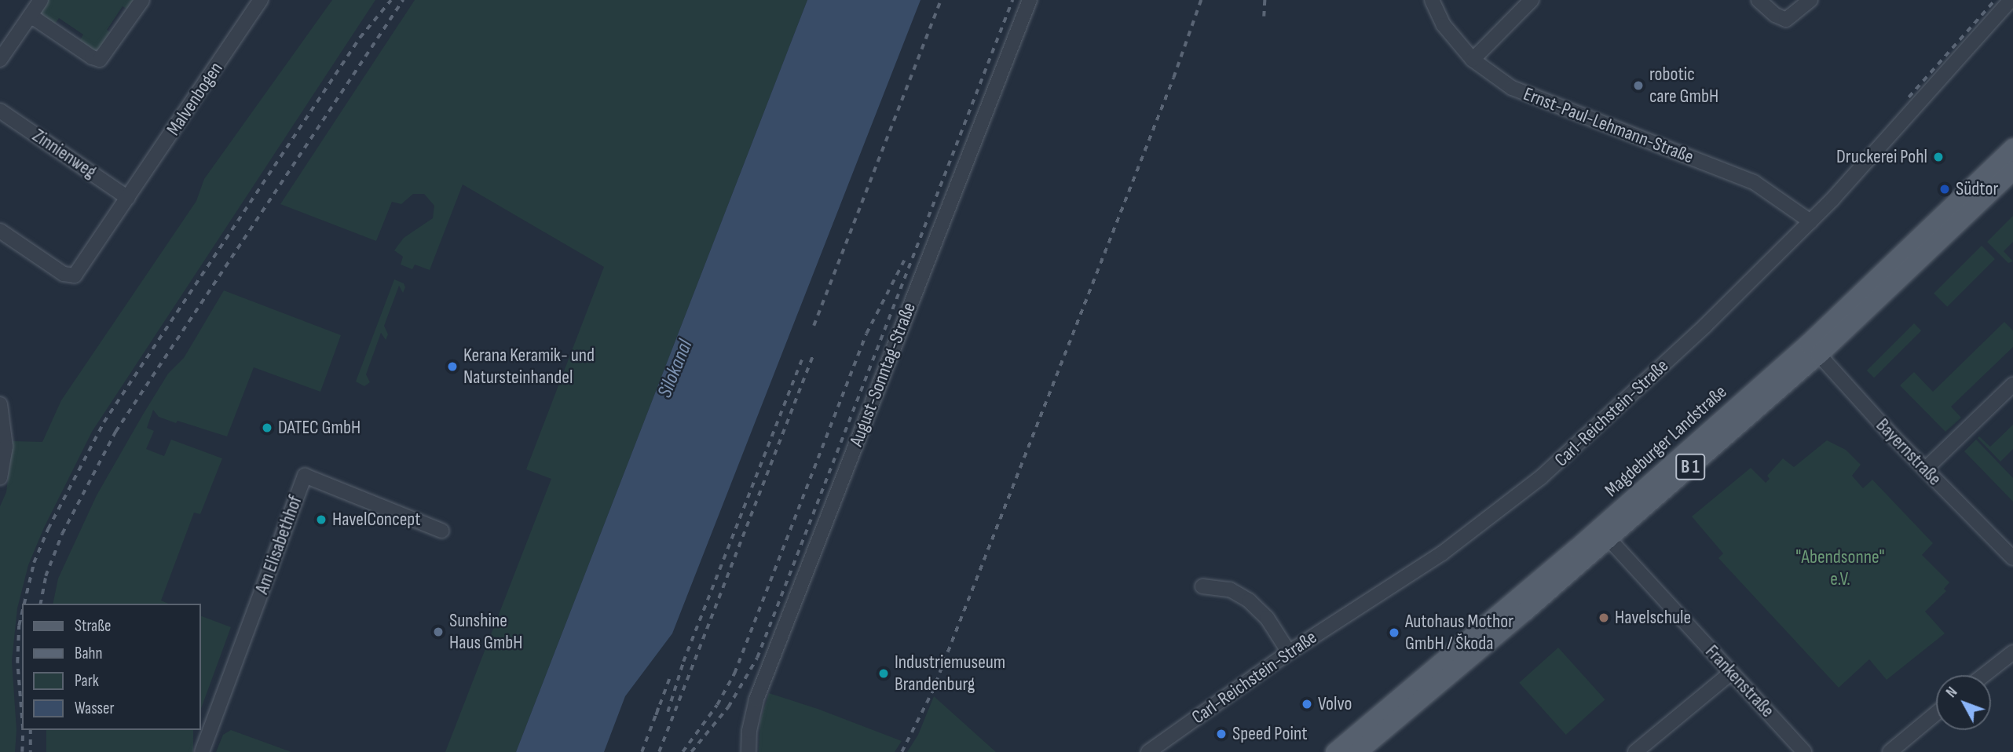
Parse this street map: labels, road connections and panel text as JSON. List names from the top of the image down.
{
  "streets": {
    "main road": ["Magdeburger Landstraße", "B 1"],
    "street": [
      "Malvenbogen",
      "Ernst-Paul-Lehmann-Straße",
      "Zinnienweg",
      "August-Sonntag-Straße",
      "Carl-Reichstein-Straße",
      "Bayernstraße",
      "Am Elisabethhof",
      "Frankenstraße"
    ]
  },
  "crossings": [
    ["Malvenbogen", "Zinnienweg"],
    ["Ernst-Paul-Lehmann-Straße", "Carl-Reichstein-Straße"],
    ["Magdeburger Landstraße", "Bayernstraße"],
    ["Magdeburger Landstraße", "Frankenstraße"]
  ],
  "water": ["Silokanal"],
  "parks": ["\"Abendsonne\" e.V."],
  "places": [
    "robotic care GmbH",
    "Druckerei Pohl",
    "Südtor",
    "Kerana Keramik- und Natursteinhandel",
    "DATEC GmbH",
    "HavelConcept",
    "Havelschule",
    "Sunshine Haus GmbH",
    "Autohaus Mothor GmbH / Škoda",
    "Industriemuseum Brandenburg",
    "Volvo",
    "Speed Point"
  ],
  "legend": [
    "Straße",
    "Bahn",
    "Park",
    "Wasser"
  ],
  "north": "top left"
}
